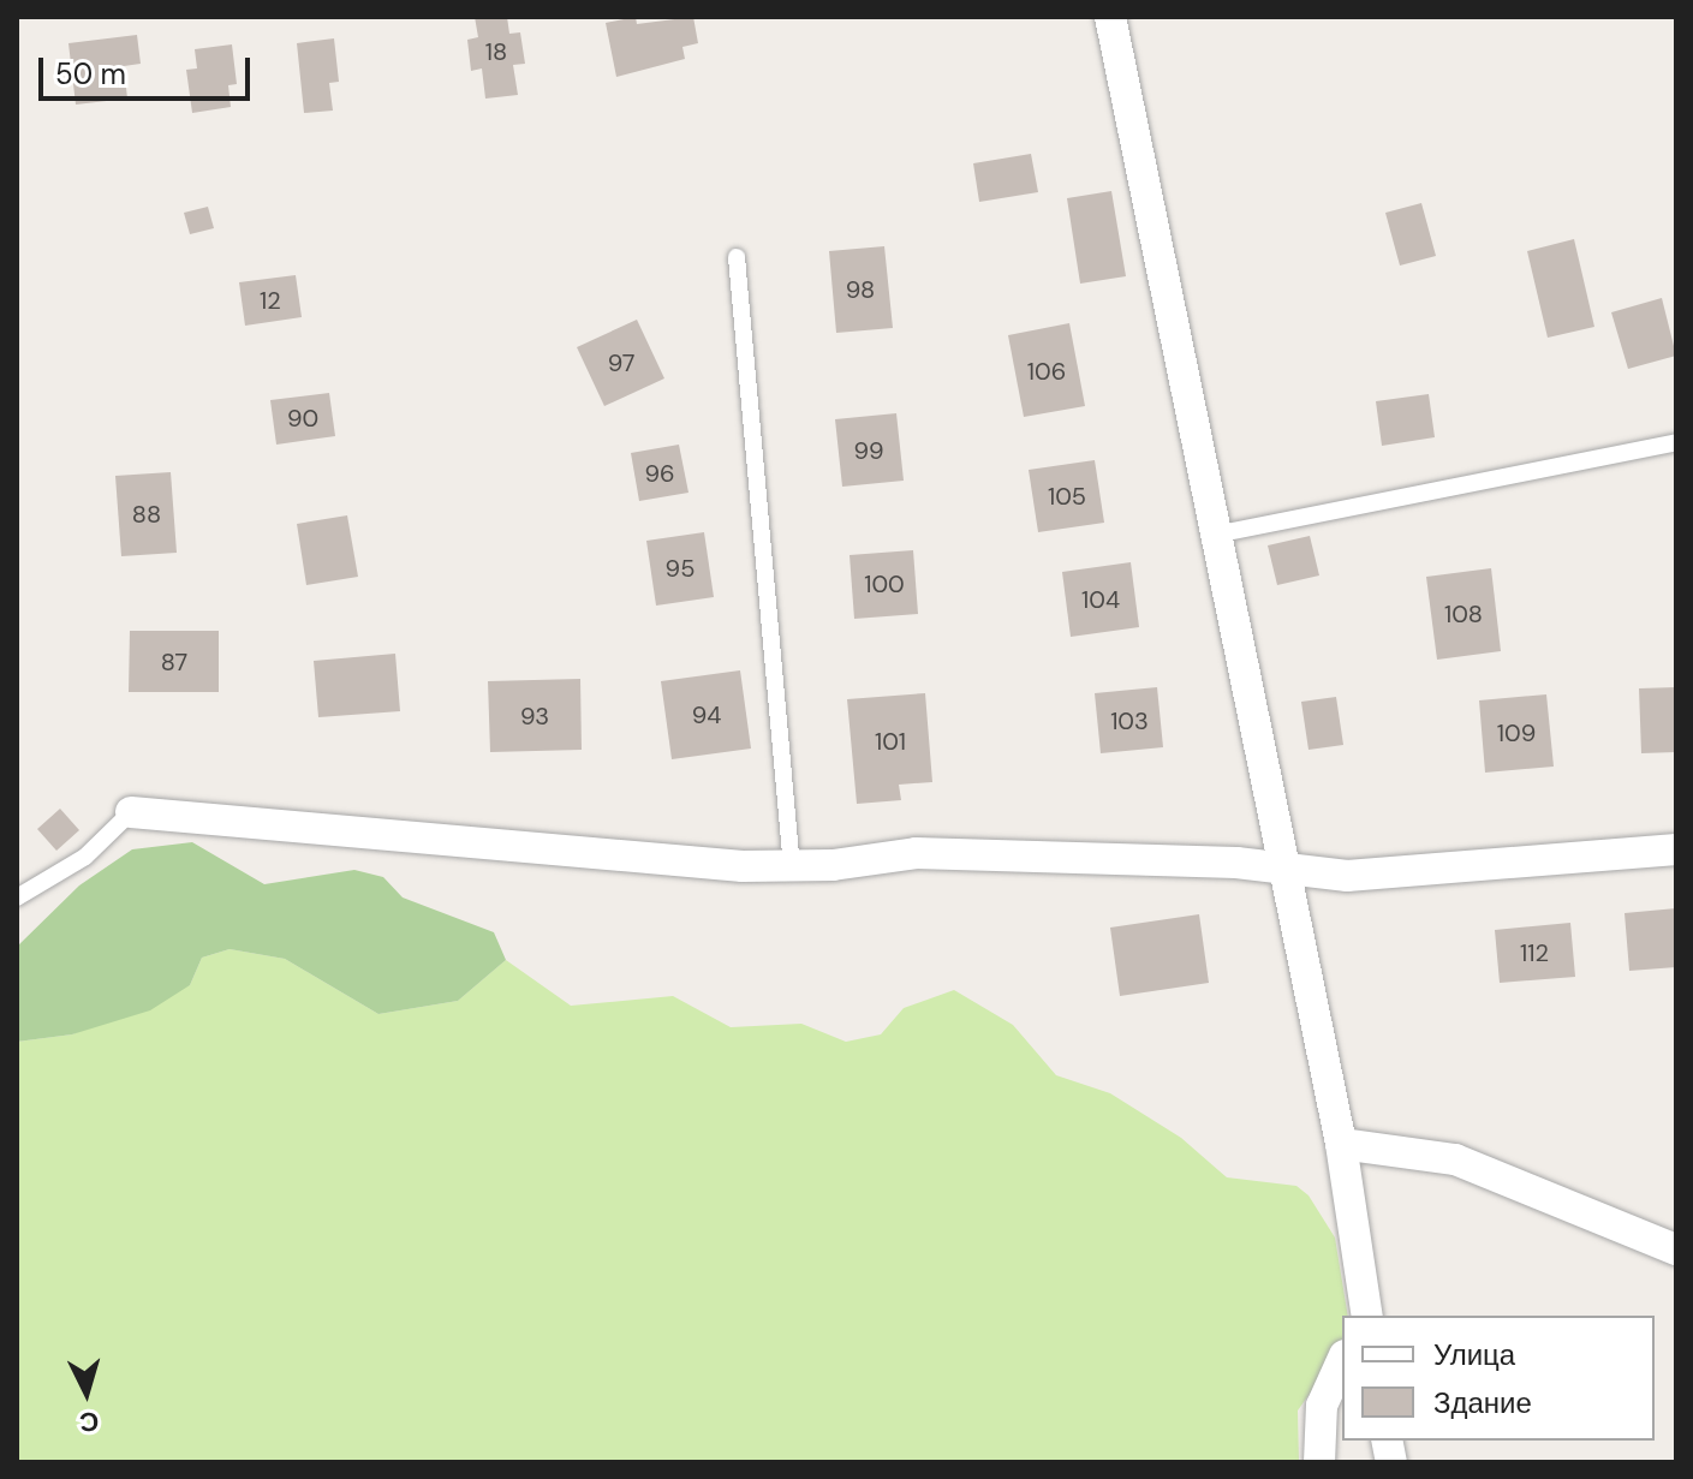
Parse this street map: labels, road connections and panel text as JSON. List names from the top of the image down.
{
  "house_numbers": [
    "18",
    "98",
    "12",
    "97",
    "106",
    "90",
    "99",
    "96",
    "105",
    "88",
    "95",
    "100",
    "104",
    "108",
    "87",
    "94",
    "93",
    "103",
    "109",
    "101",
    "112"
  ],
  "legend": ["Улица", "Здание"],
  "scale_bar": "50 m",
  "north": "bottom"
}
